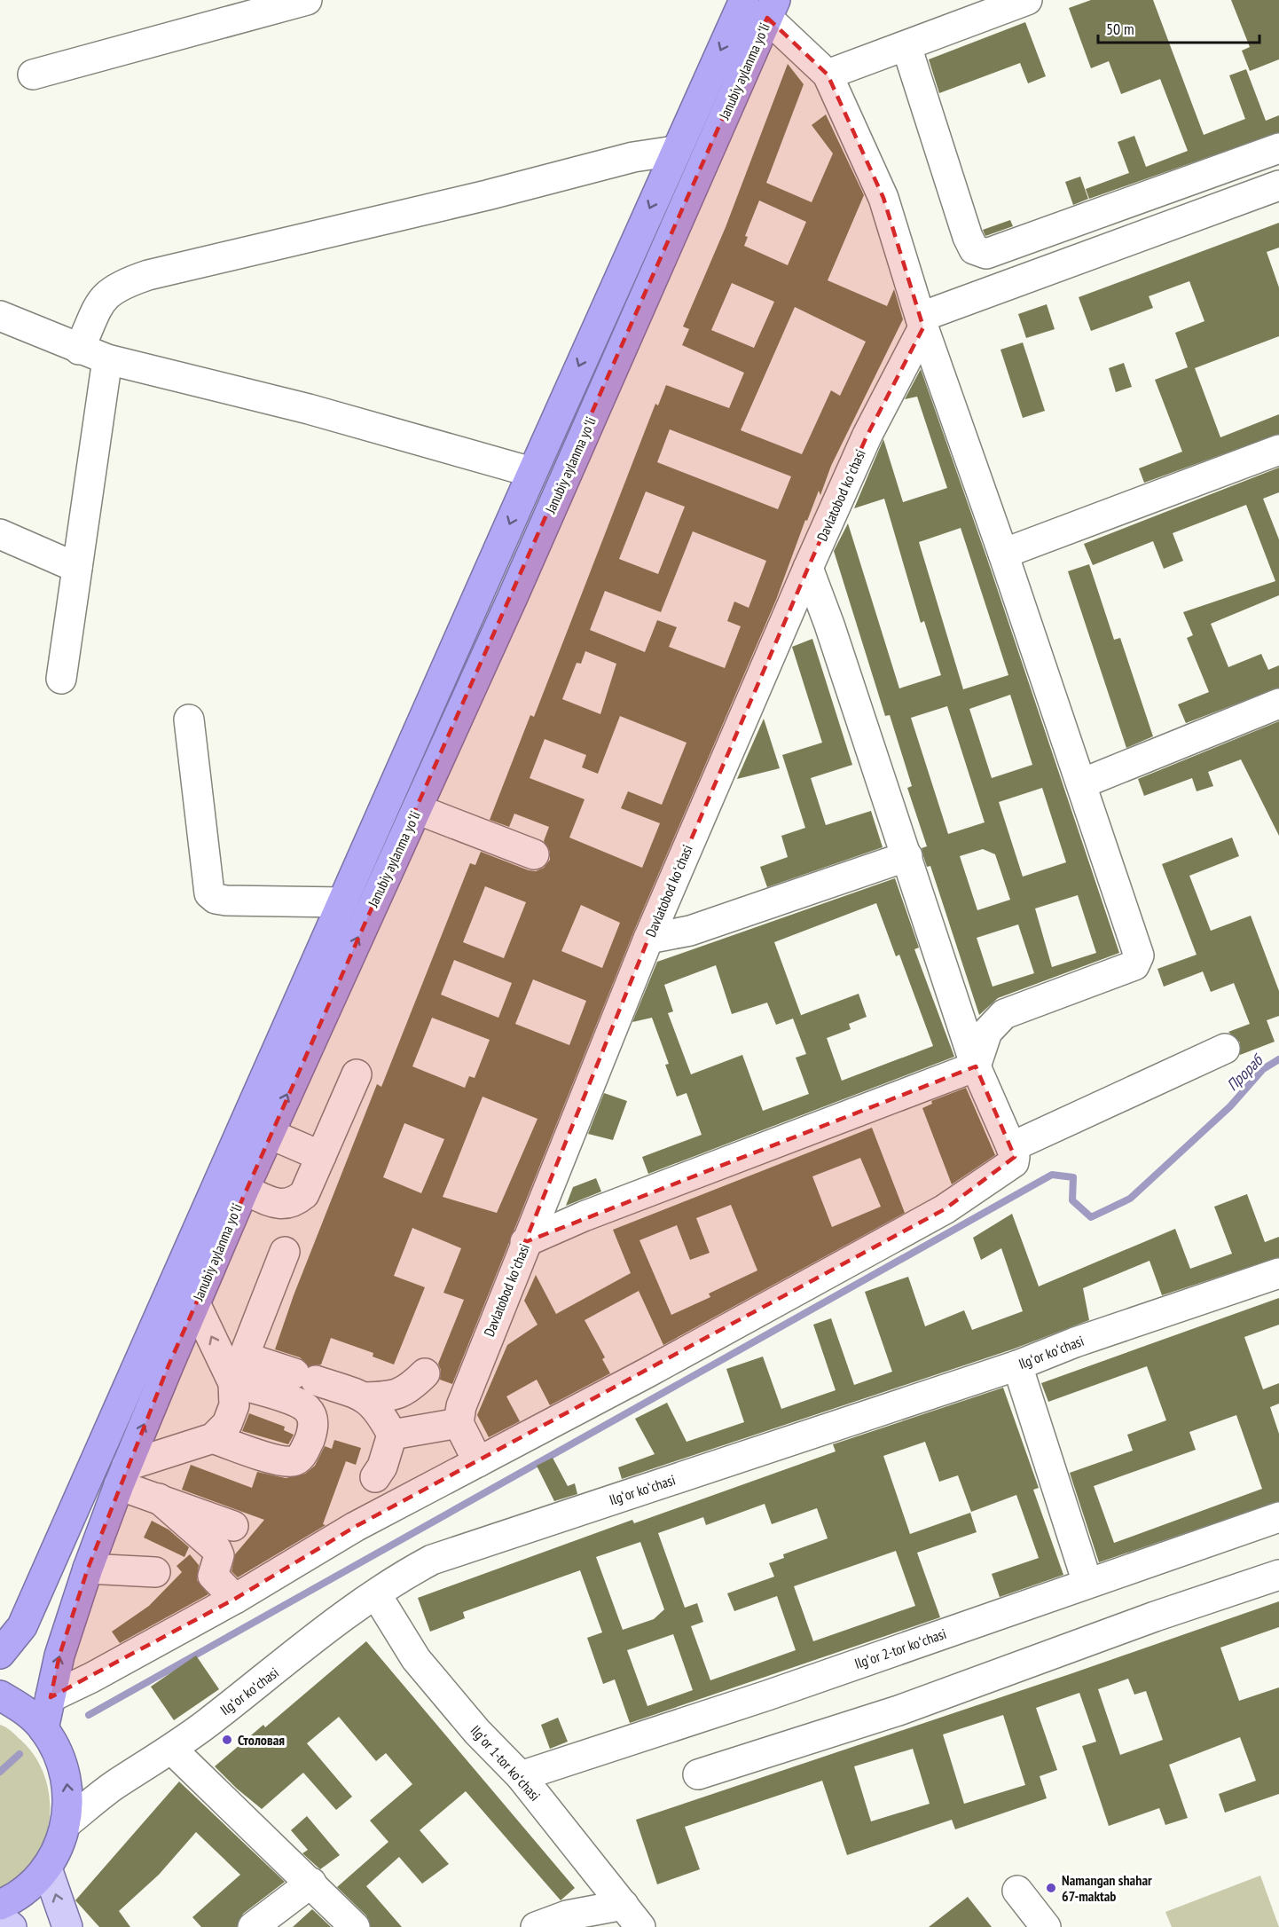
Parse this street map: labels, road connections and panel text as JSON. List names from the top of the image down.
{
  "streets": {
    "highway": ["Janubiy aylanma yoʻli"],
    "street": [
      "Davlatobod koʻchasi",
      "Ilgʻor koʻchasi",
      "Ilgʻor 2-tor koʻchasi",
      "Ilgʻor 1-tor koʻchasi"
    ]
  },
  "crossings": [
    ["Ilgʻor koʻchasi", "Ilgʻor 1-tor koʻchasi"],
    ["Ilgʻor 2-tor koʻchasi", "Ilgʻor 1-tor koʻchasi"]
  ],
  "water": ["Прораб"],
  "places": ["Столовая", "Namangan shahar 67-maktab"],
  "scale_bar": "50 m"
}
